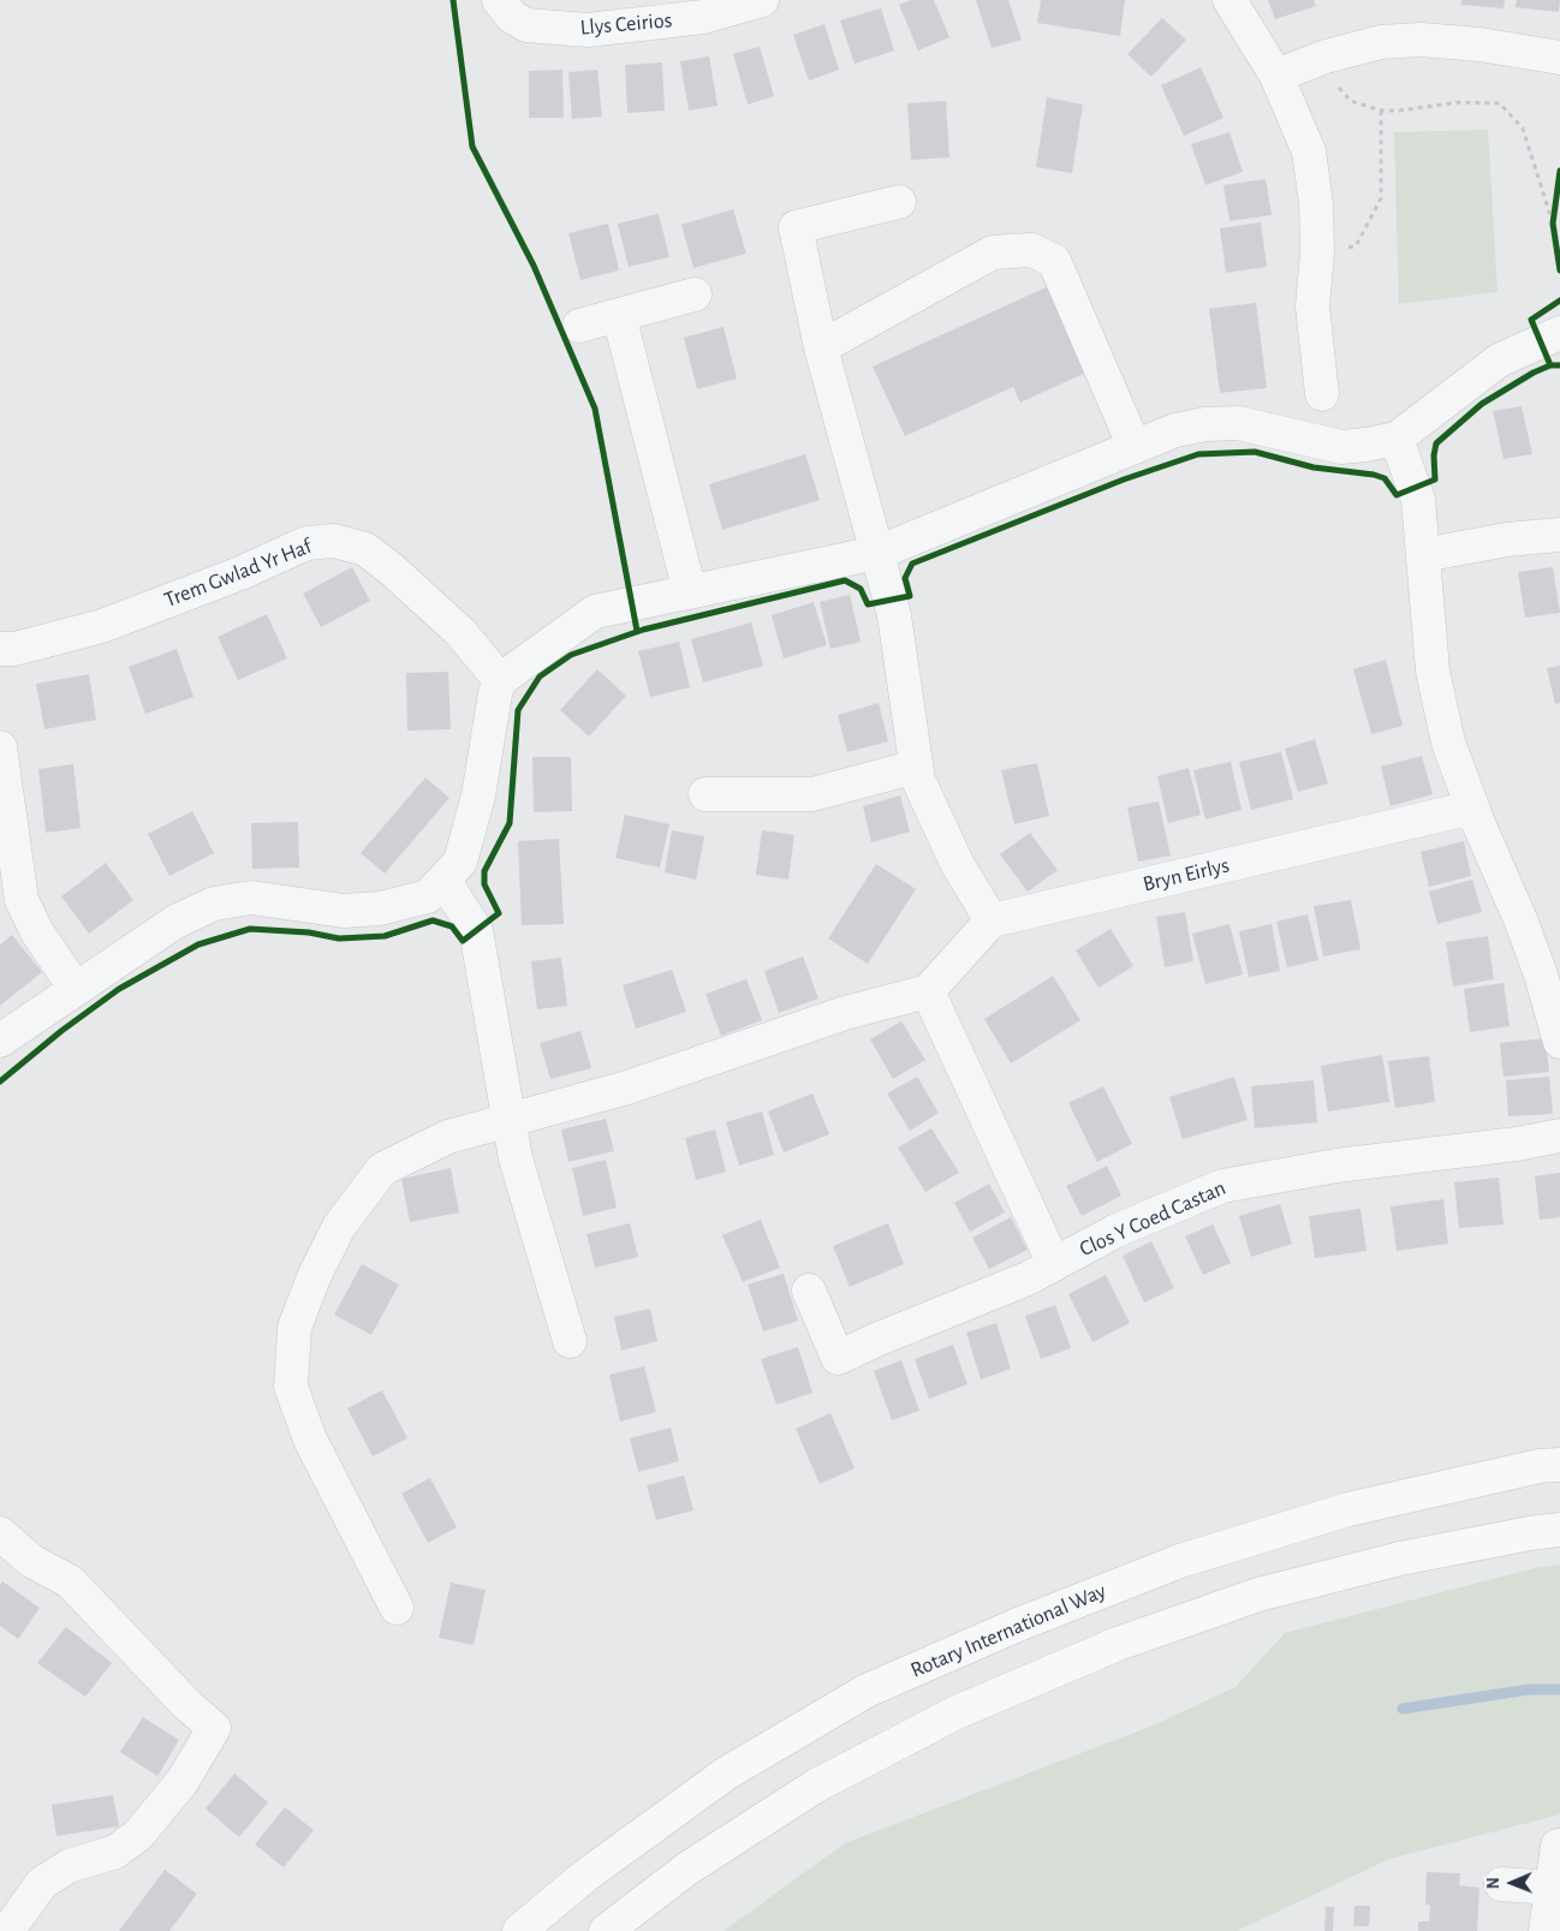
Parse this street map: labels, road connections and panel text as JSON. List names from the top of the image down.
{
  "streets": {
    "main road": ["Rotary International Way"],
    "street": [
      "Llys Ceirios",
      "Trem Gwlad Yr Haf",
      "Bryn Eirlys",
      "Clos Y Coed Castan"
    ]
  },
  "north": "left"
}
